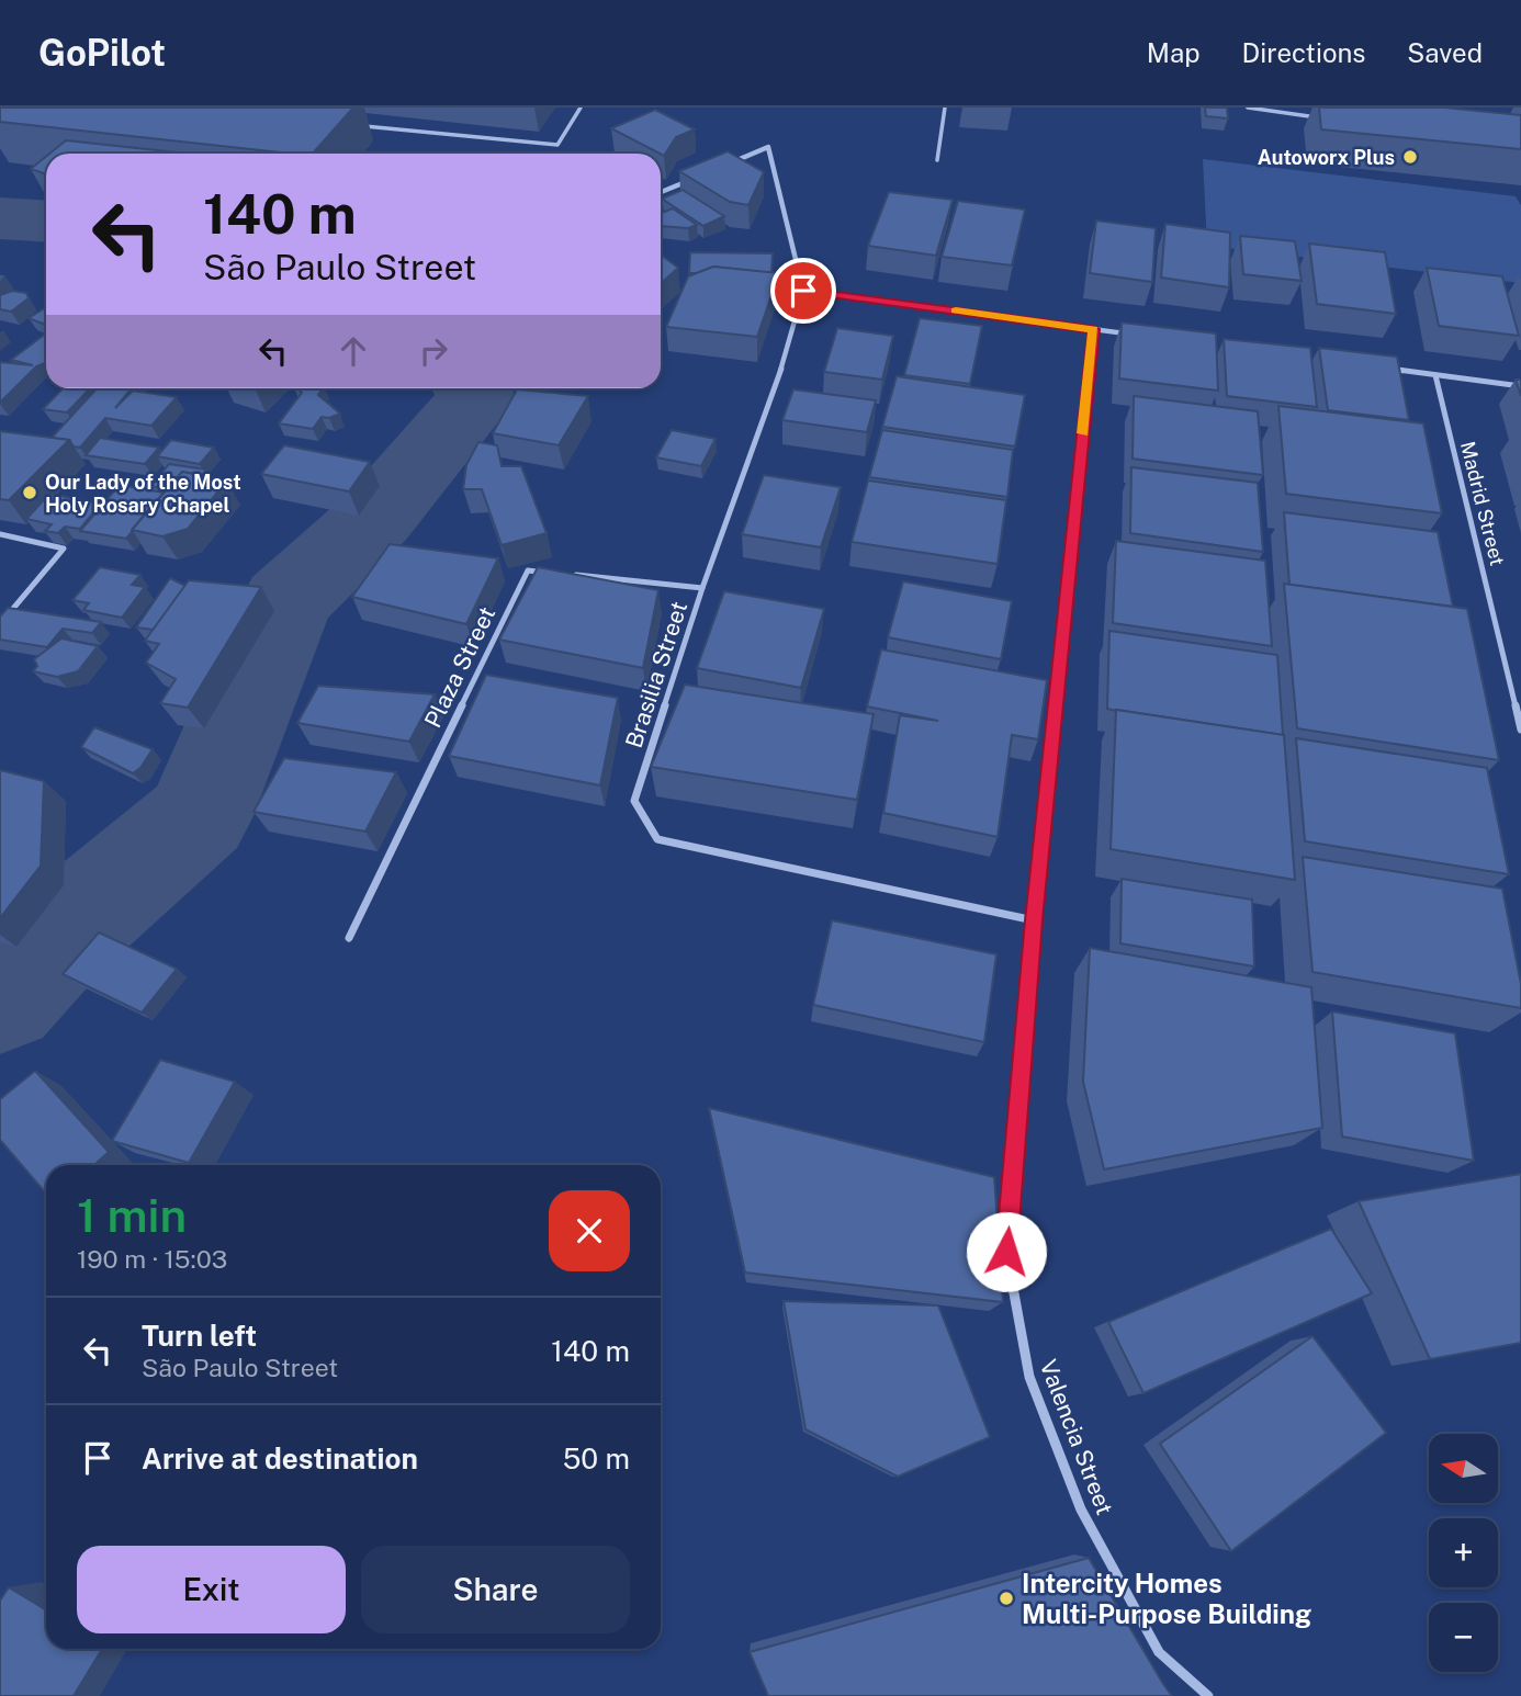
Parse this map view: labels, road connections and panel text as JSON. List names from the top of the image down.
{
  "streets": {
    "street": [
      "Madrid Street",
      "Plaza Street",
      "Brasilia Street",
      "Valencia Street"
    ]
  },
  "crossings": [
    ["Brasilia Street", "Valencia Street"]
  ],
  "places": ["Autoworx Plus", "Our Lady of the Most Holy Rosary Chapel", "Intercity Homes Multi-Purpose Building"],
  "north": "left",
  "page": {
    "header": "GoPilot",
    "nav": ["Map", "Directions", "Saved"],
    "turn": ["140 m", "São Paulo Street"],
    "heading": ["1 min", "190 m · 15:03"],
    "list": [
      {
        "name": "Turn left",
        "note": "São Paulo Street",
        "value": "140 m"
      },
      {
        "name": "Arrive at destination",
        "value": "50 m"
      }
    ],
    "map_buttons": ["+", "−"],
    "buttons": ["Exit", "Share"]
  }
}
